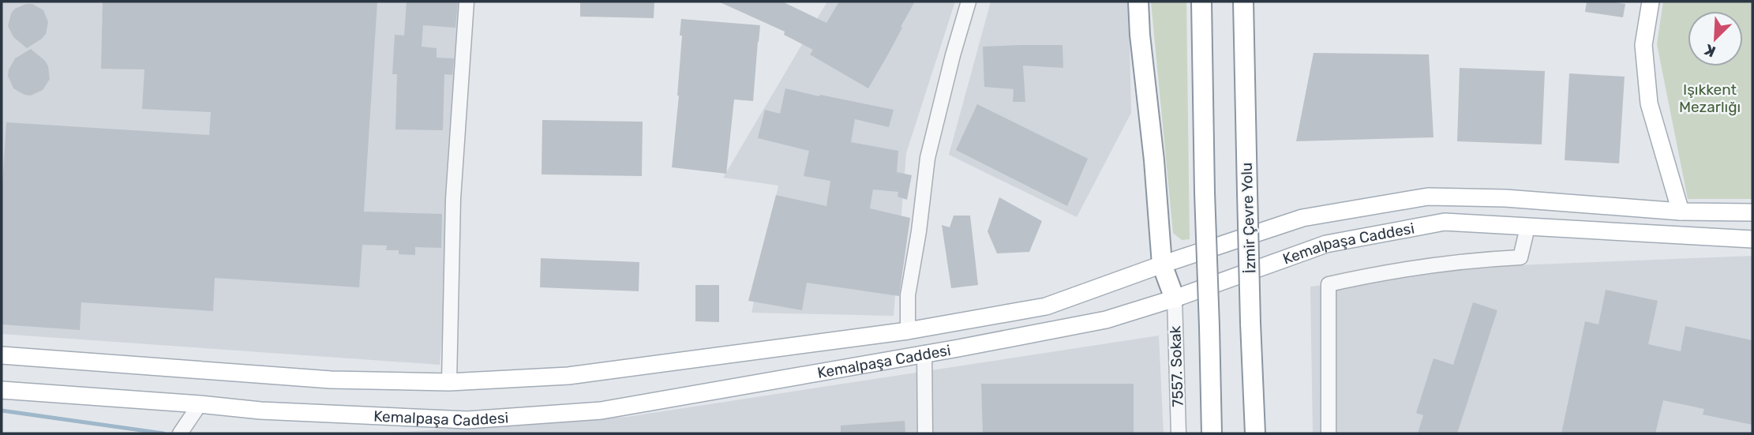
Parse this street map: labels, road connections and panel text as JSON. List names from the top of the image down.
{
  "streets": {
    "highway": ["İzmir Çevre Yolu"],
    "main road": ["Kemalpaşa Caddesi"],
    "street": ["7557. Sokak"]
  },
  "crossings": [
    ["Kemalpaşa Caddesi", "7557. Sokak"]
  ],
  "parks": ["Işıkkent Mezarlığı"],
  "north": "bottom left"
}
